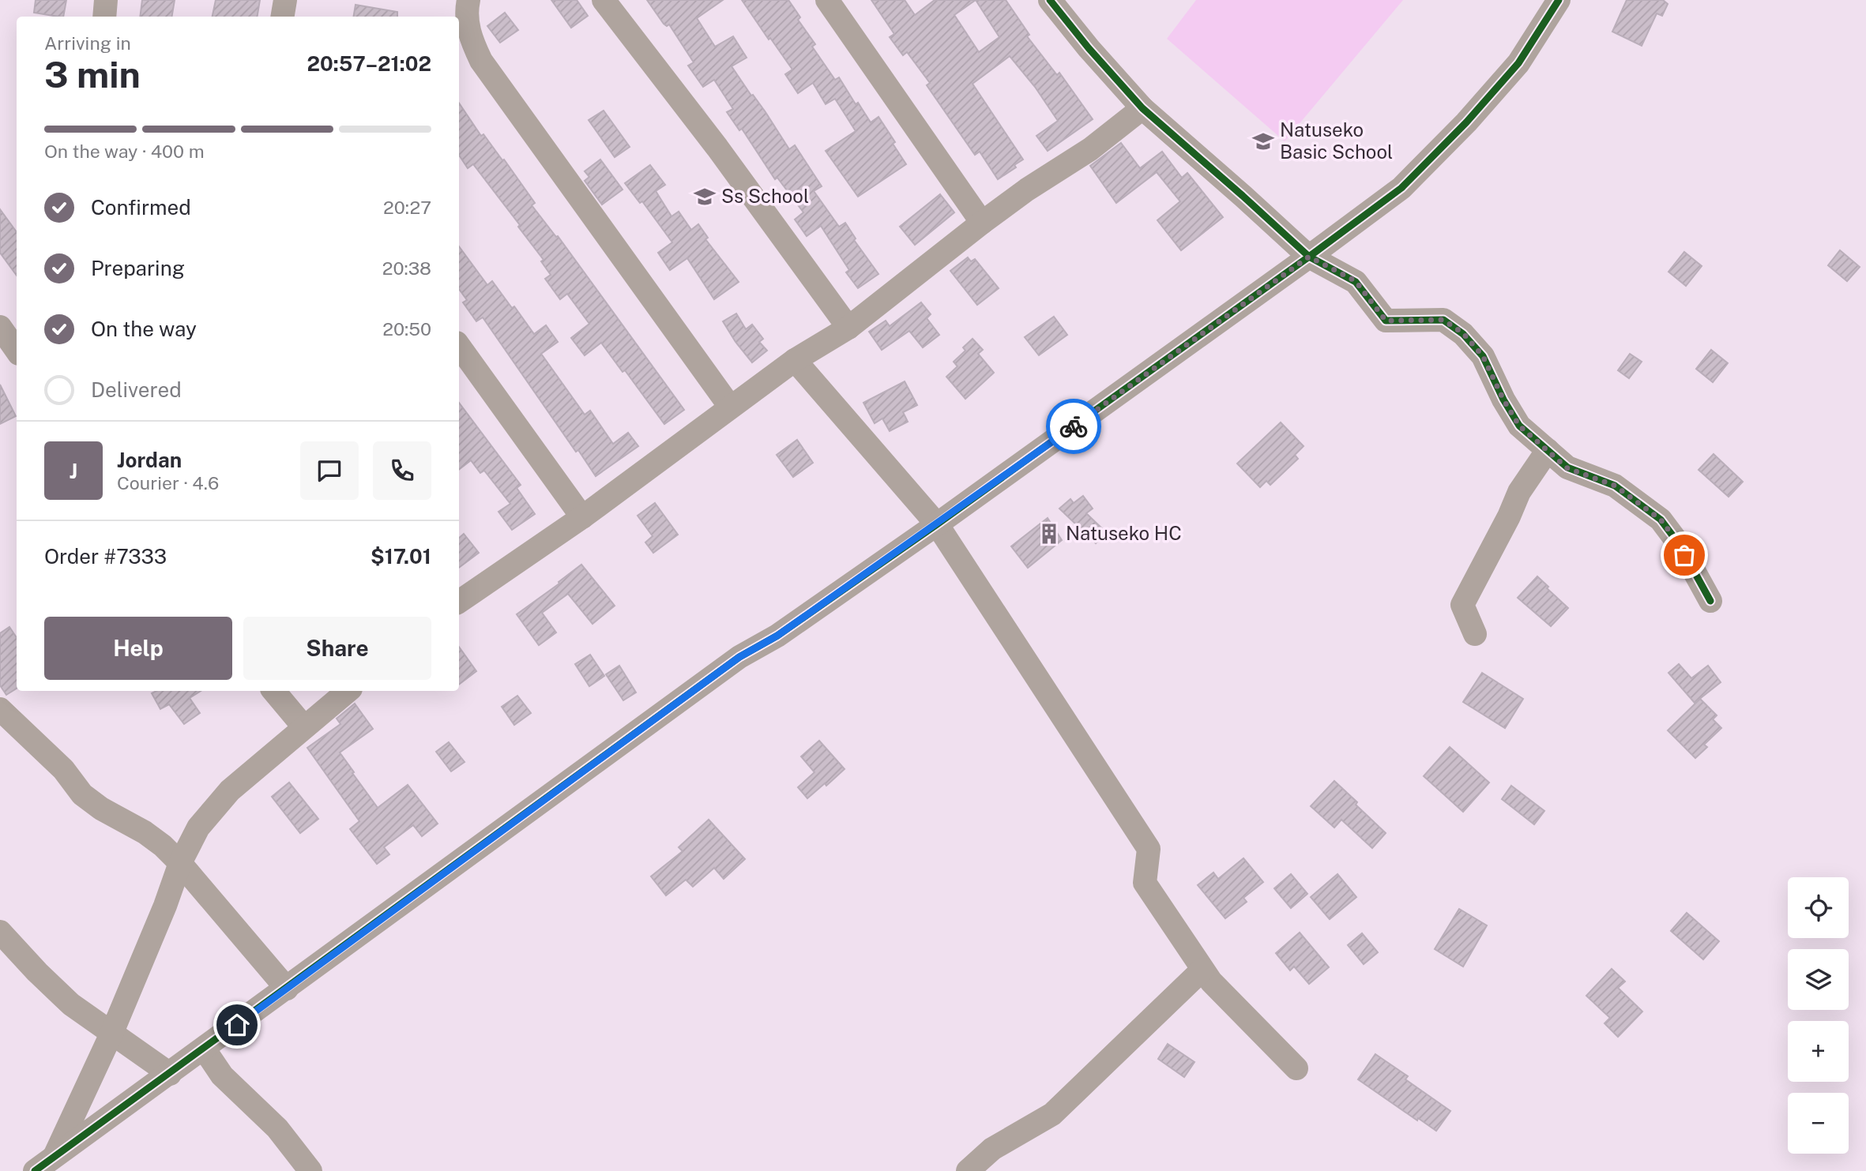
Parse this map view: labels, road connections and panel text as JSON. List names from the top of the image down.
{
  "places": {
    "school or university": ["Natuseko Basic School", "Ss School"],
    "building": ["Natuseko HC"]
  },
  "page": {
    "heading": ["3 min", "Arriving in", "20:57–21:02"],
    "panel": [
      "Jordan",
      "Courier · 4.6",
      "Order #7333",
      "$17.01"
    ],
    "bar": "On the way · 400 m",
    "list": [
      ["Confirmed", "20:27"],
      ["Preparing", "20:38"],
      ["On the way", "20:50"],
      "Delivered"
    ],
    "round": "J",
    "buttons": ["Help", "Share"],
    "map_buttons": ["+", "−"]
  }
}
